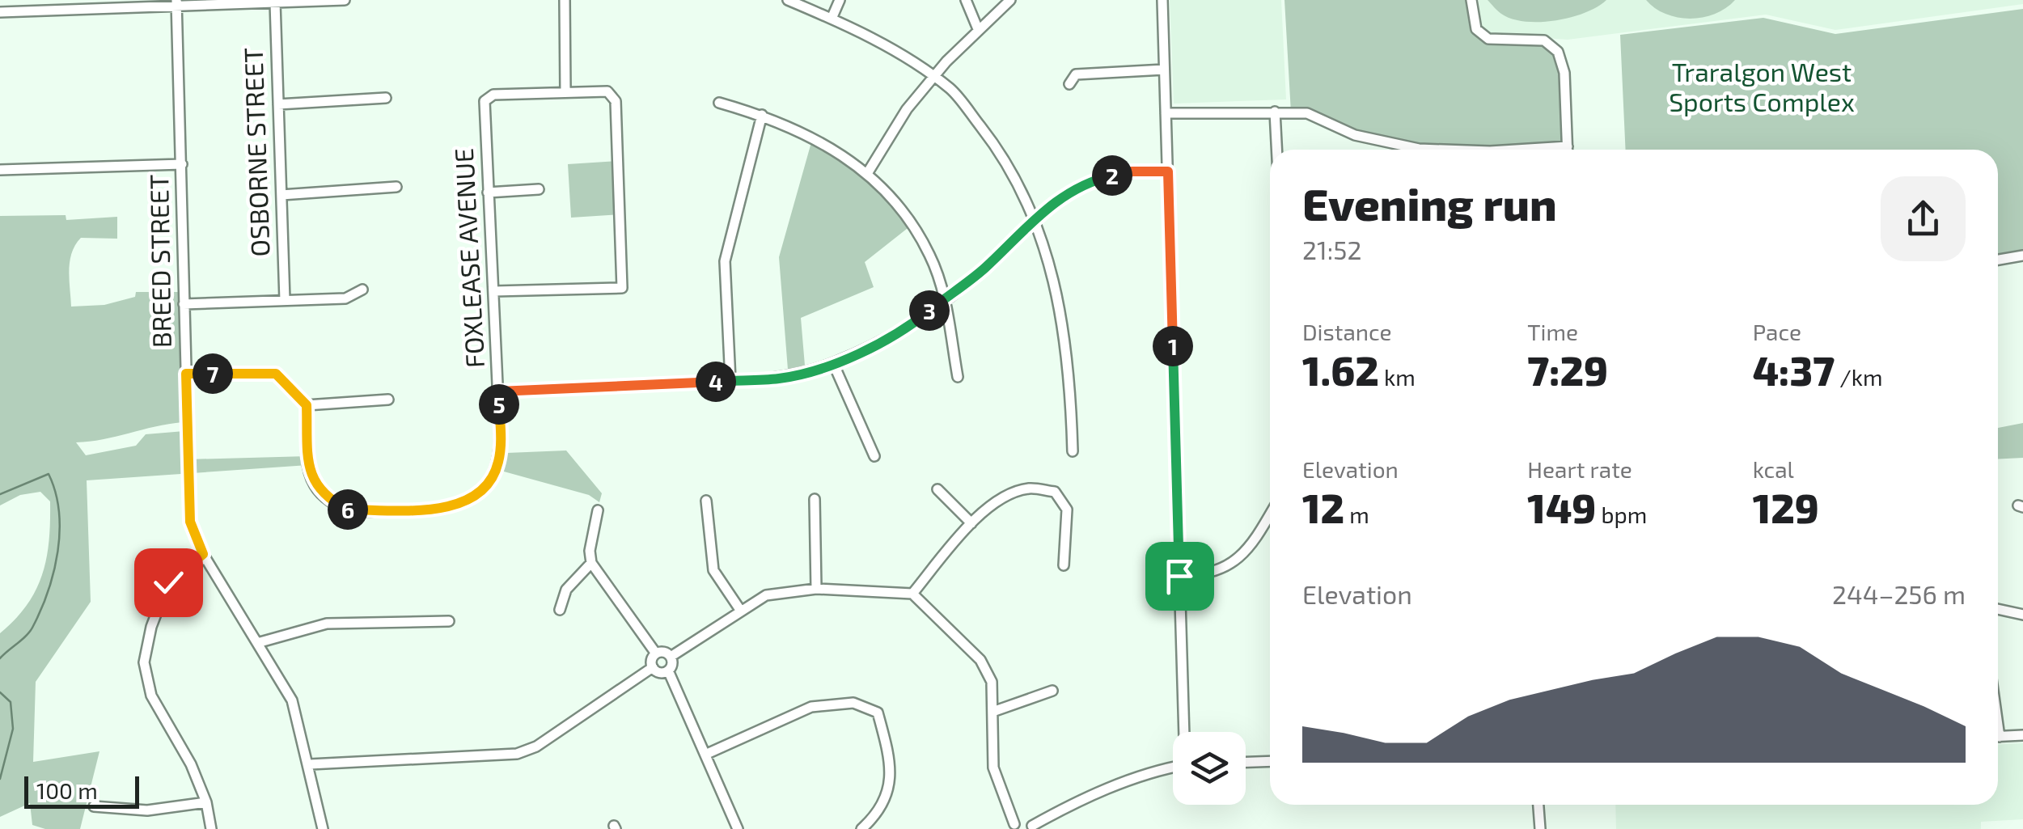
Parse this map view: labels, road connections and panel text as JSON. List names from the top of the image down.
{
  "streets": {
    "street": ["OSBORNE STREET", "FOXLEASE AVENUE", "BREED STREET"]
  },
  "parks": ["Traralgon West Sports Complex"],
  "scale_bar": "100 m",
  "page": {
    "heading": ["Evening run", "21:52"],
    "pins": [
      "2",
      "3",
      "1",
      "7",
      "4",
      "5",
      "6"
    ],
    "stats": [
      ["Distance", "1.62 km"],
      ["Time", "7:29"],
      ["Pace", "4:37 /km"],
      ["Elevation", "12 m"],
      ["Heart rate", "149 bpm"],
      ["kcal", "129"]
    ],
    "chart": ["Elevation", "244–256 m"],
    "scale": "100 m"
  }
}
